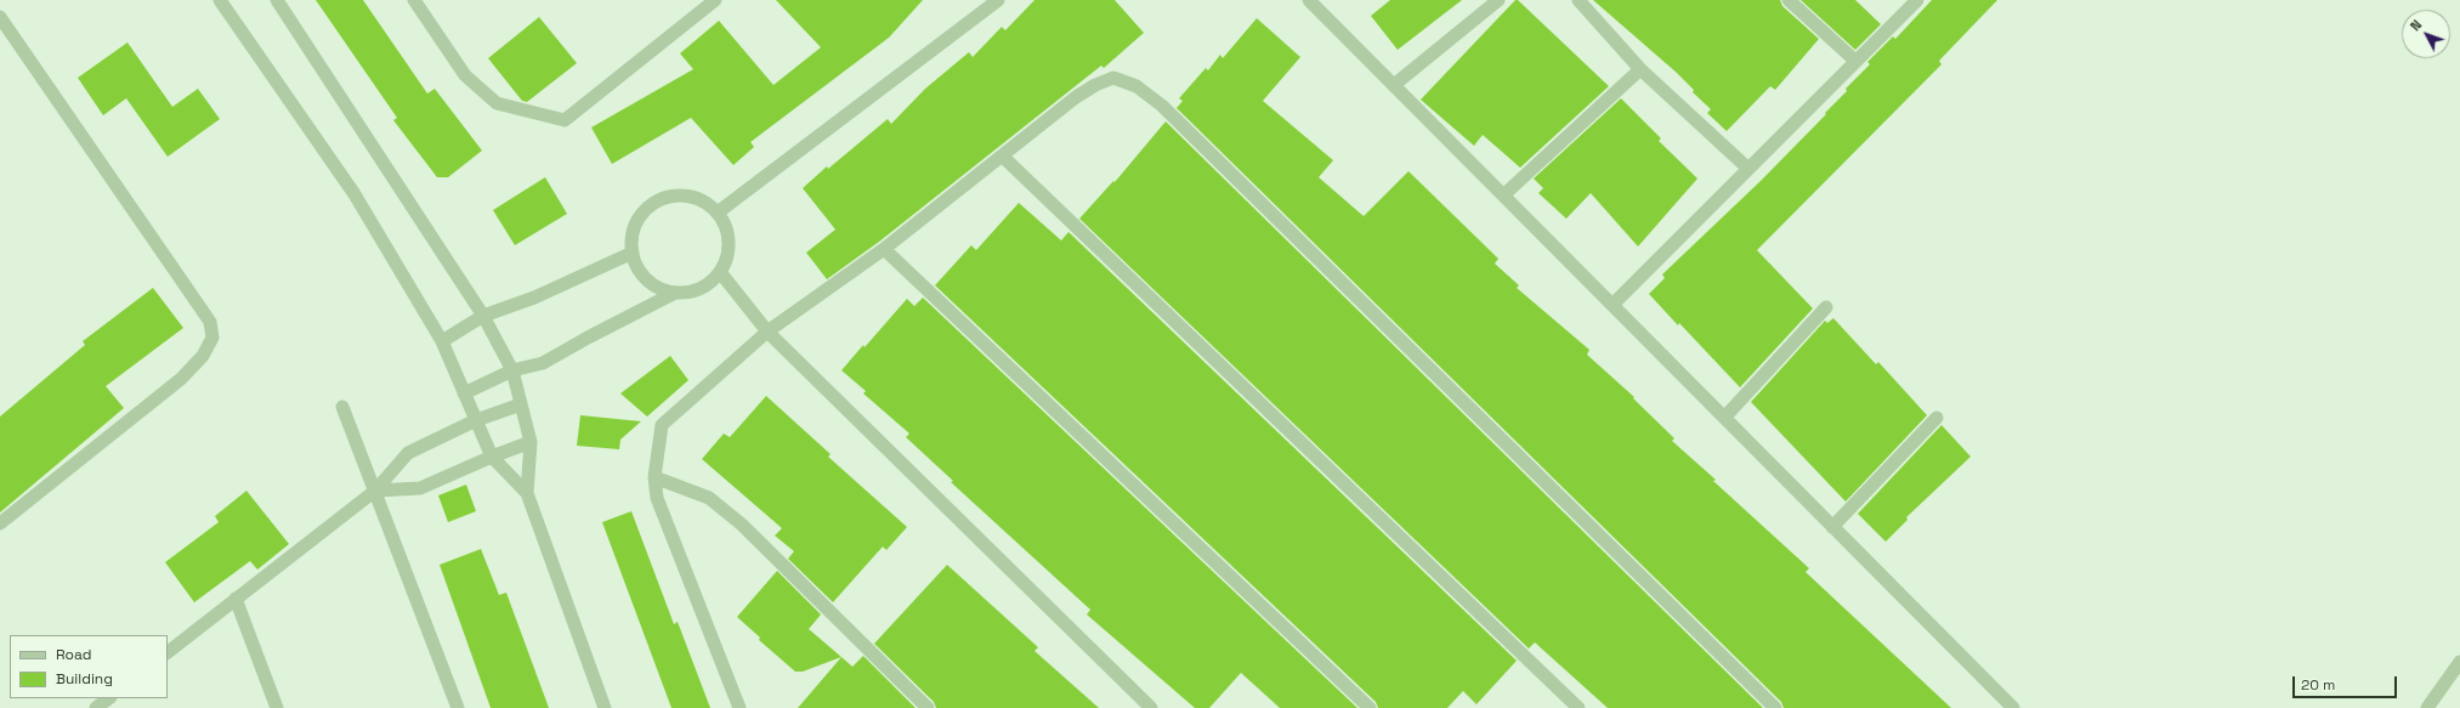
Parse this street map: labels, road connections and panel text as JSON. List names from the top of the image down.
{
  "legend": ["Road", "Building"],
  "scale_bar": "20 m",
  "north": "top left"
}
